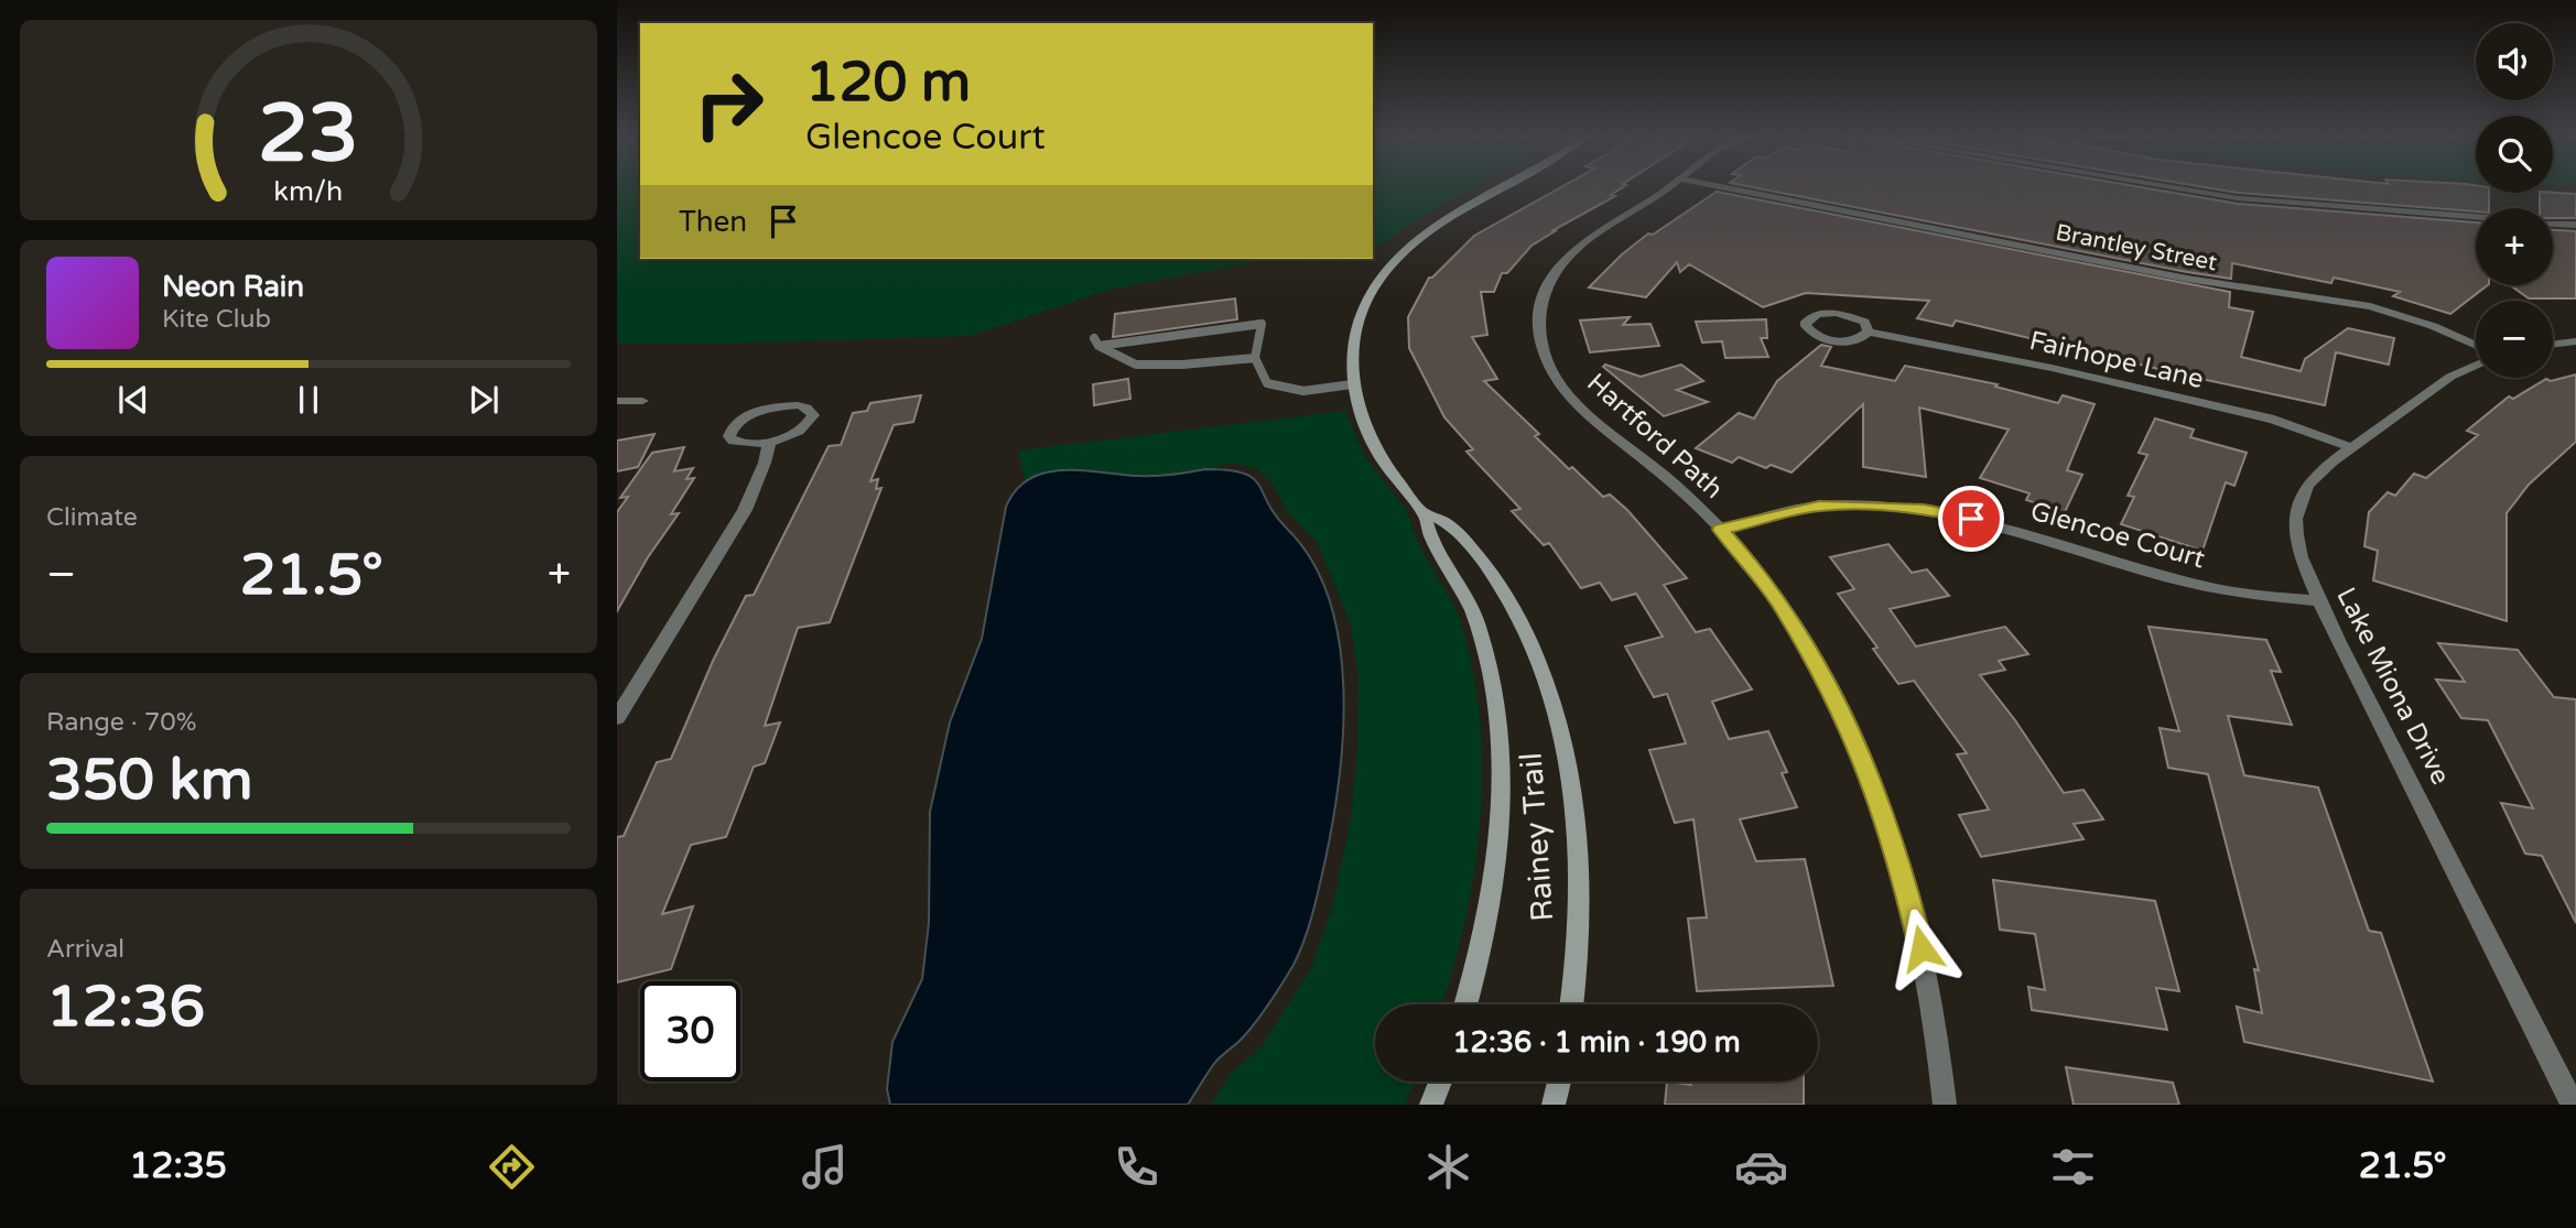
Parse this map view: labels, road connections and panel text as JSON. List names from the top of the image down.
{
  "streets": {
    "street": [
      "Brantley Street",
      "Fairhope Lane",
      "Hartford Path",
      "Glencoe Court",
      "Lake Miona Drive",
      "Rainey Trail"
    ]
  },
  "crossings": [
    ["Fairhope Lane", "Lake Miona Drive"],
    ["Hartford Path", "Glencoe Court"],
    ["Glencoe Court", "Lake Miona Drive"]
  ],
  "page": {
    "map_buttons": ["+", "−"],
    "turn": ["120 m", "Glencoe Court"],
    "then": "Then",
    "song": ["Neon Rain", "Kite Club"],
    "tile": [
      "Climate",
      ["Range · 70%", "350 km"],
      ["Arrival", "12:36"]
    ],
    "heat": ["−", "21.5°", "+"],
    "limit": "30",
    "trip": "12:36 · 1 min · 190 m",
    "tabs": ["12:35", "21.5°"],
    "gauge": ["23", "km/h"]
  }
}
